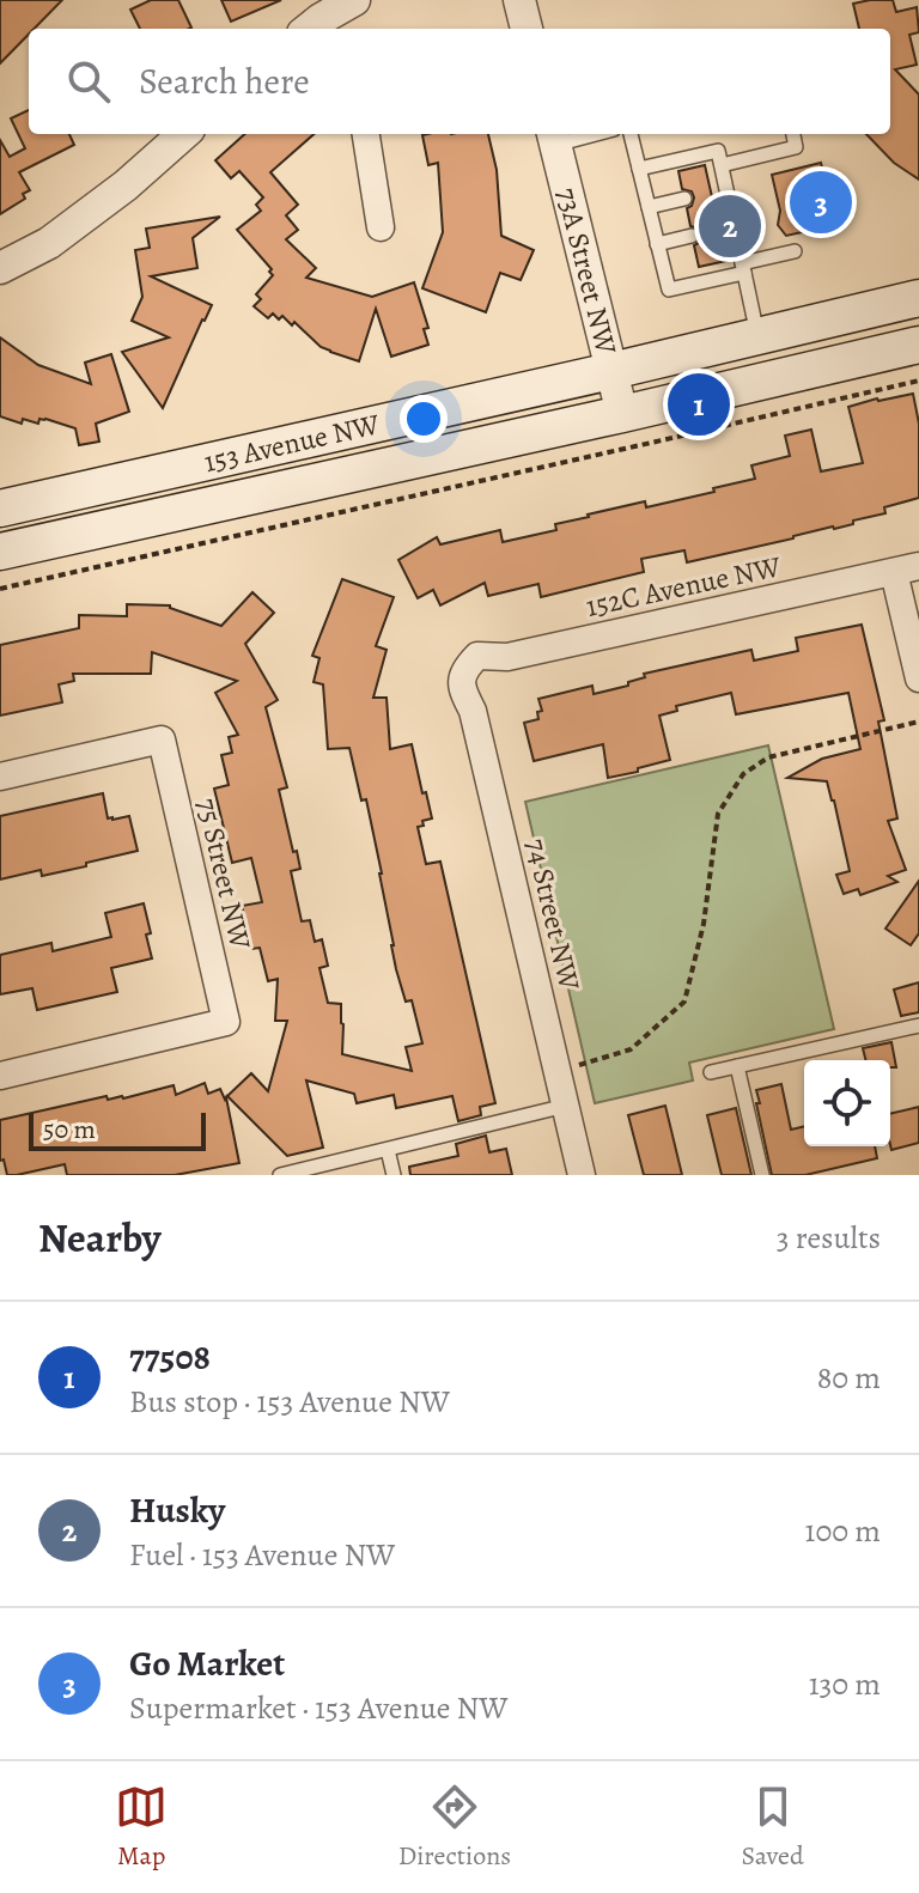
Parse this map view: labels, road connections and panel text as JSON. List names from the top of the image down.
{
  "streets": {
    "main road": ["153 Avenue NW"],
    "street": [
      "73A Street NW",
      "152C Avenue NW",
      "75 Street NW",
      "74 Street NW"
    ]
  },
  "crossings": [
    ["73A Street NW", "153 Avenue NW"],
    ["152C Avenue NW", "74 Street NW"]
  ],
  "scale_bar": "50 m",
  "page": {
    "search": "Search here",
    "pins": ["3", "2", "1"],
    "scale": "50 m",
    "heading": ["Nearby", "3 results"],
    "list": [
      {
        "mark": "1",
        "name": "77508",
        "note": "Bus stop · 153 Avenue NW",
        "value": "80 m"
      },
      {
        "mark": "2",
        "name": "Husky",
        "note": "Fuel · 153 Avenue NW",
        "value": "100 m"
      },
      {
        "mark": "3",
        "name": "Go Market",
        "note": "Supermarket · 153 Avenue NW",
        "value": "130 m"
      }
    ],
    "nav": ["Map", "Directions", "Saved"]
  }
}
